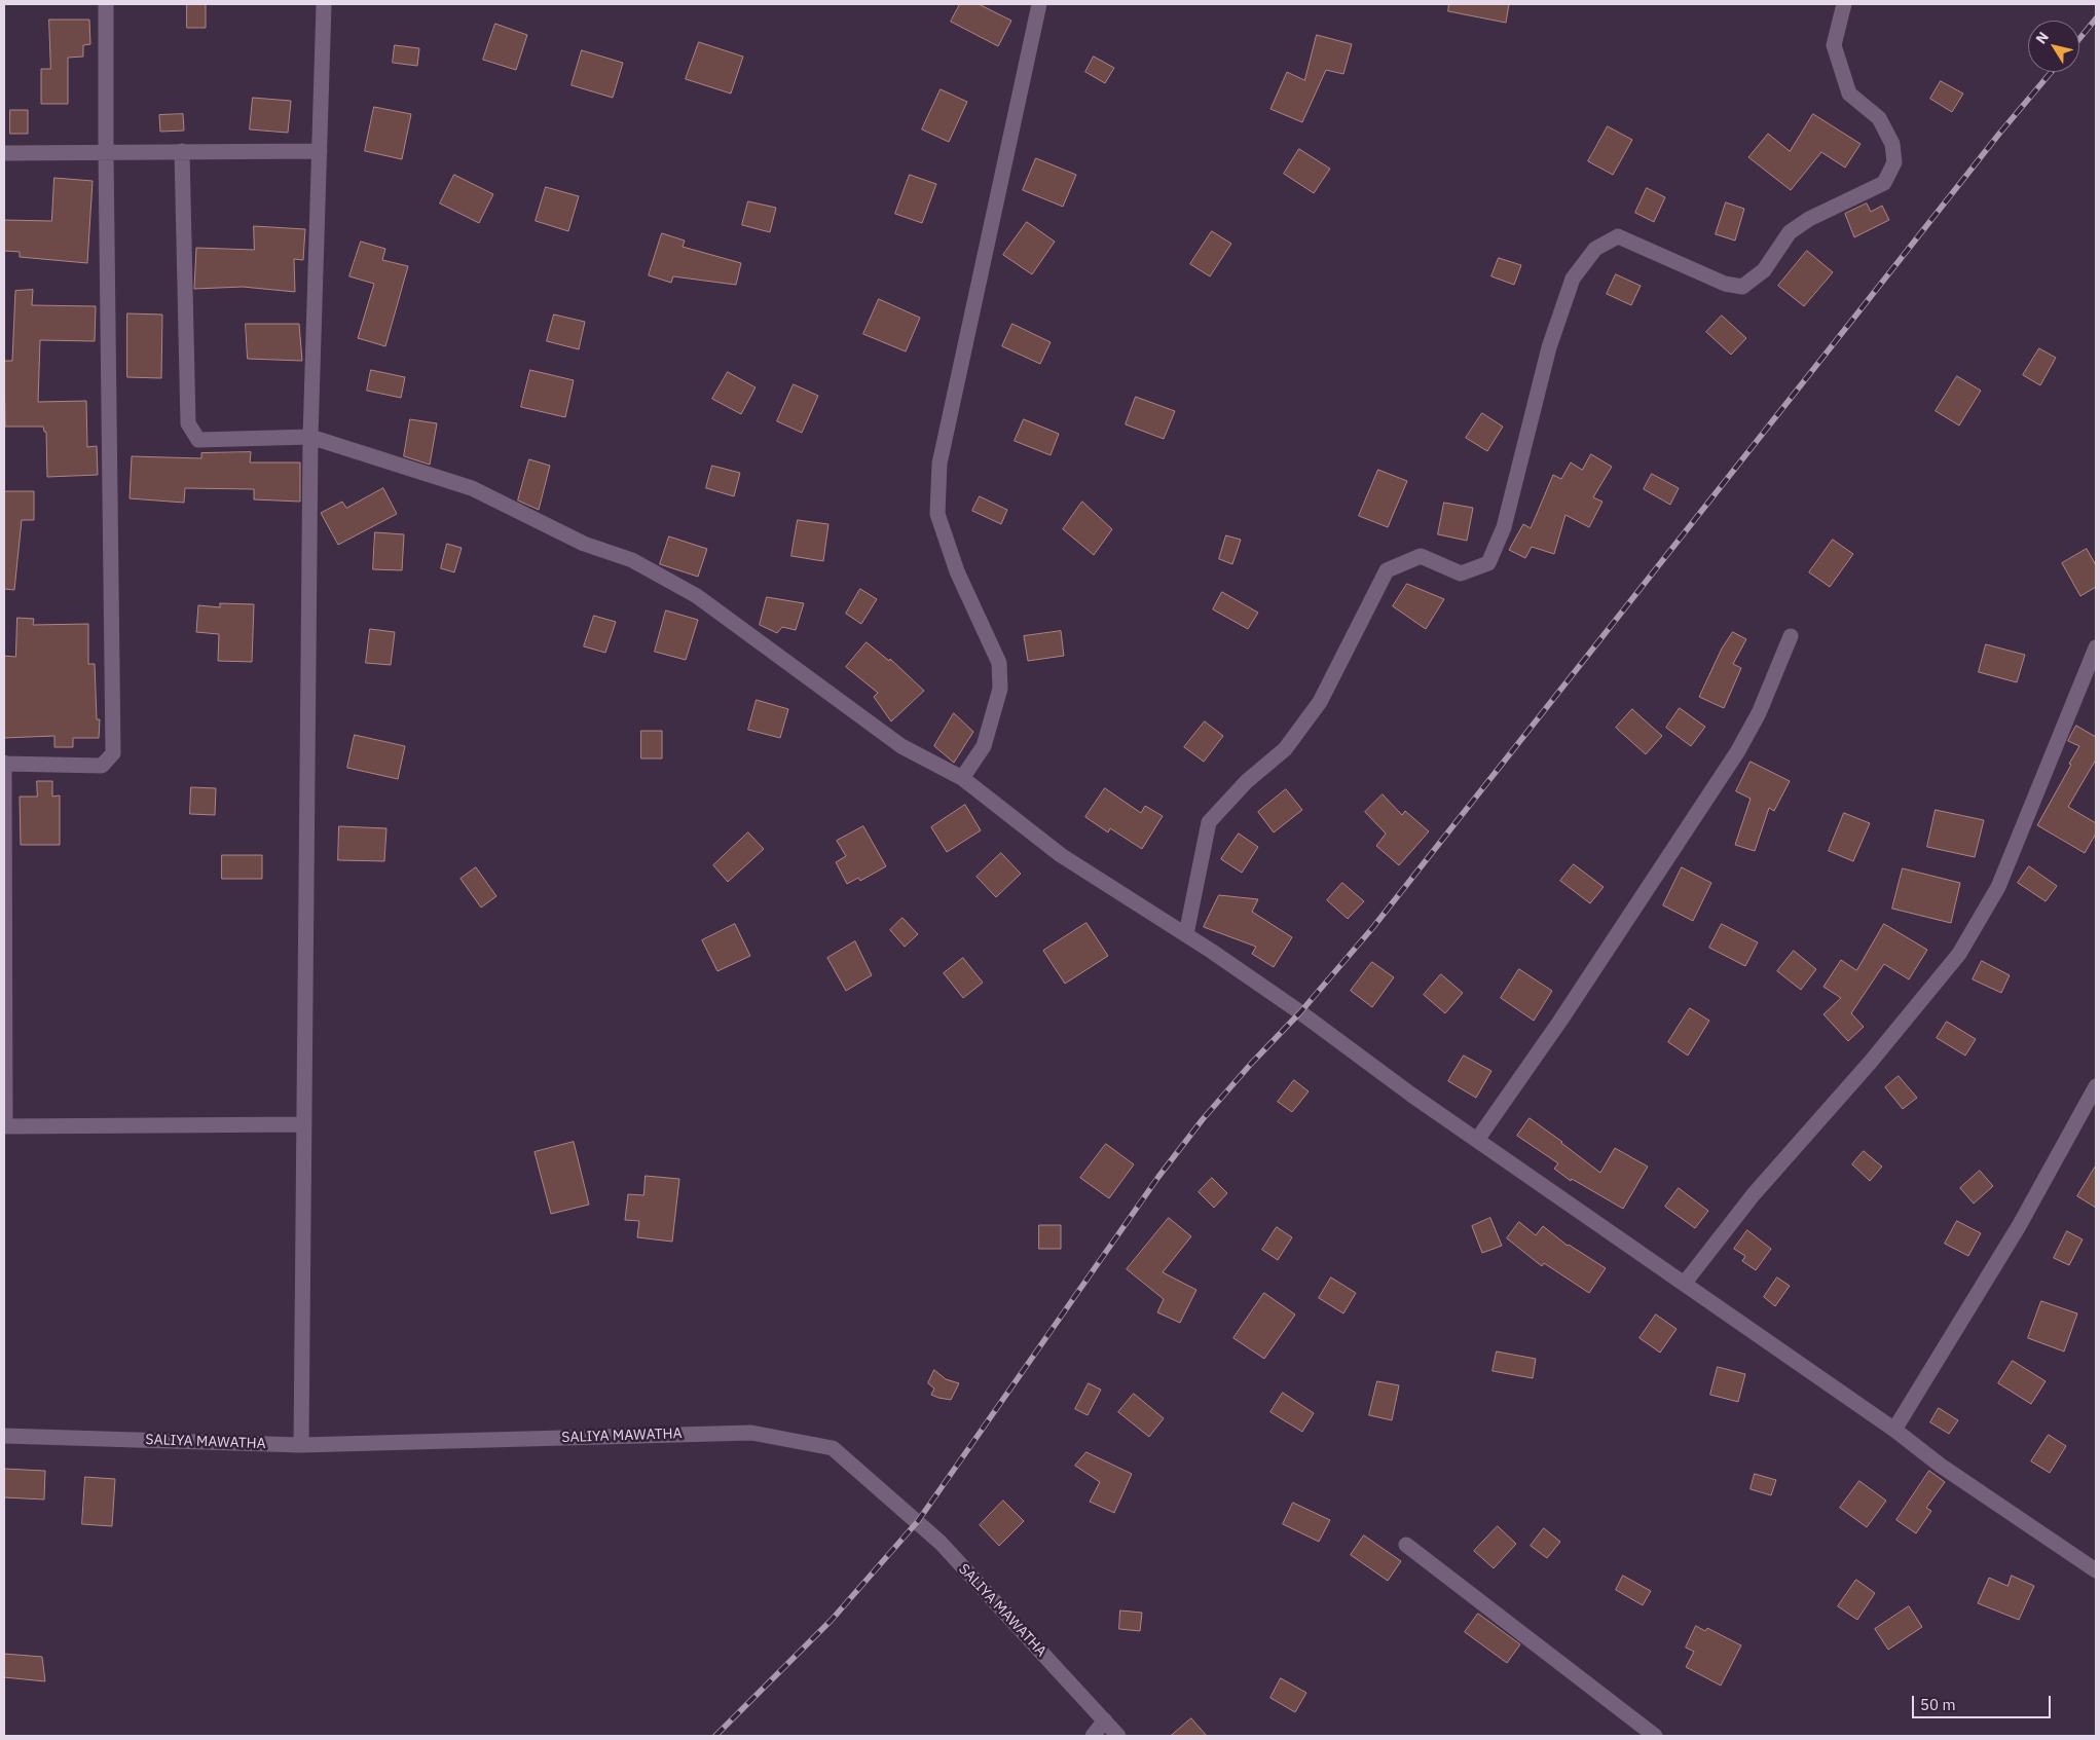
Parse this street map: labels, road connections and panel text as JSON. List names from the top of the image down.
{
  "streets": {
    "street": ["SALIYA MAWATHA"]
  },
  "scale_bar": "50 m",
  "north": "top left"
}
